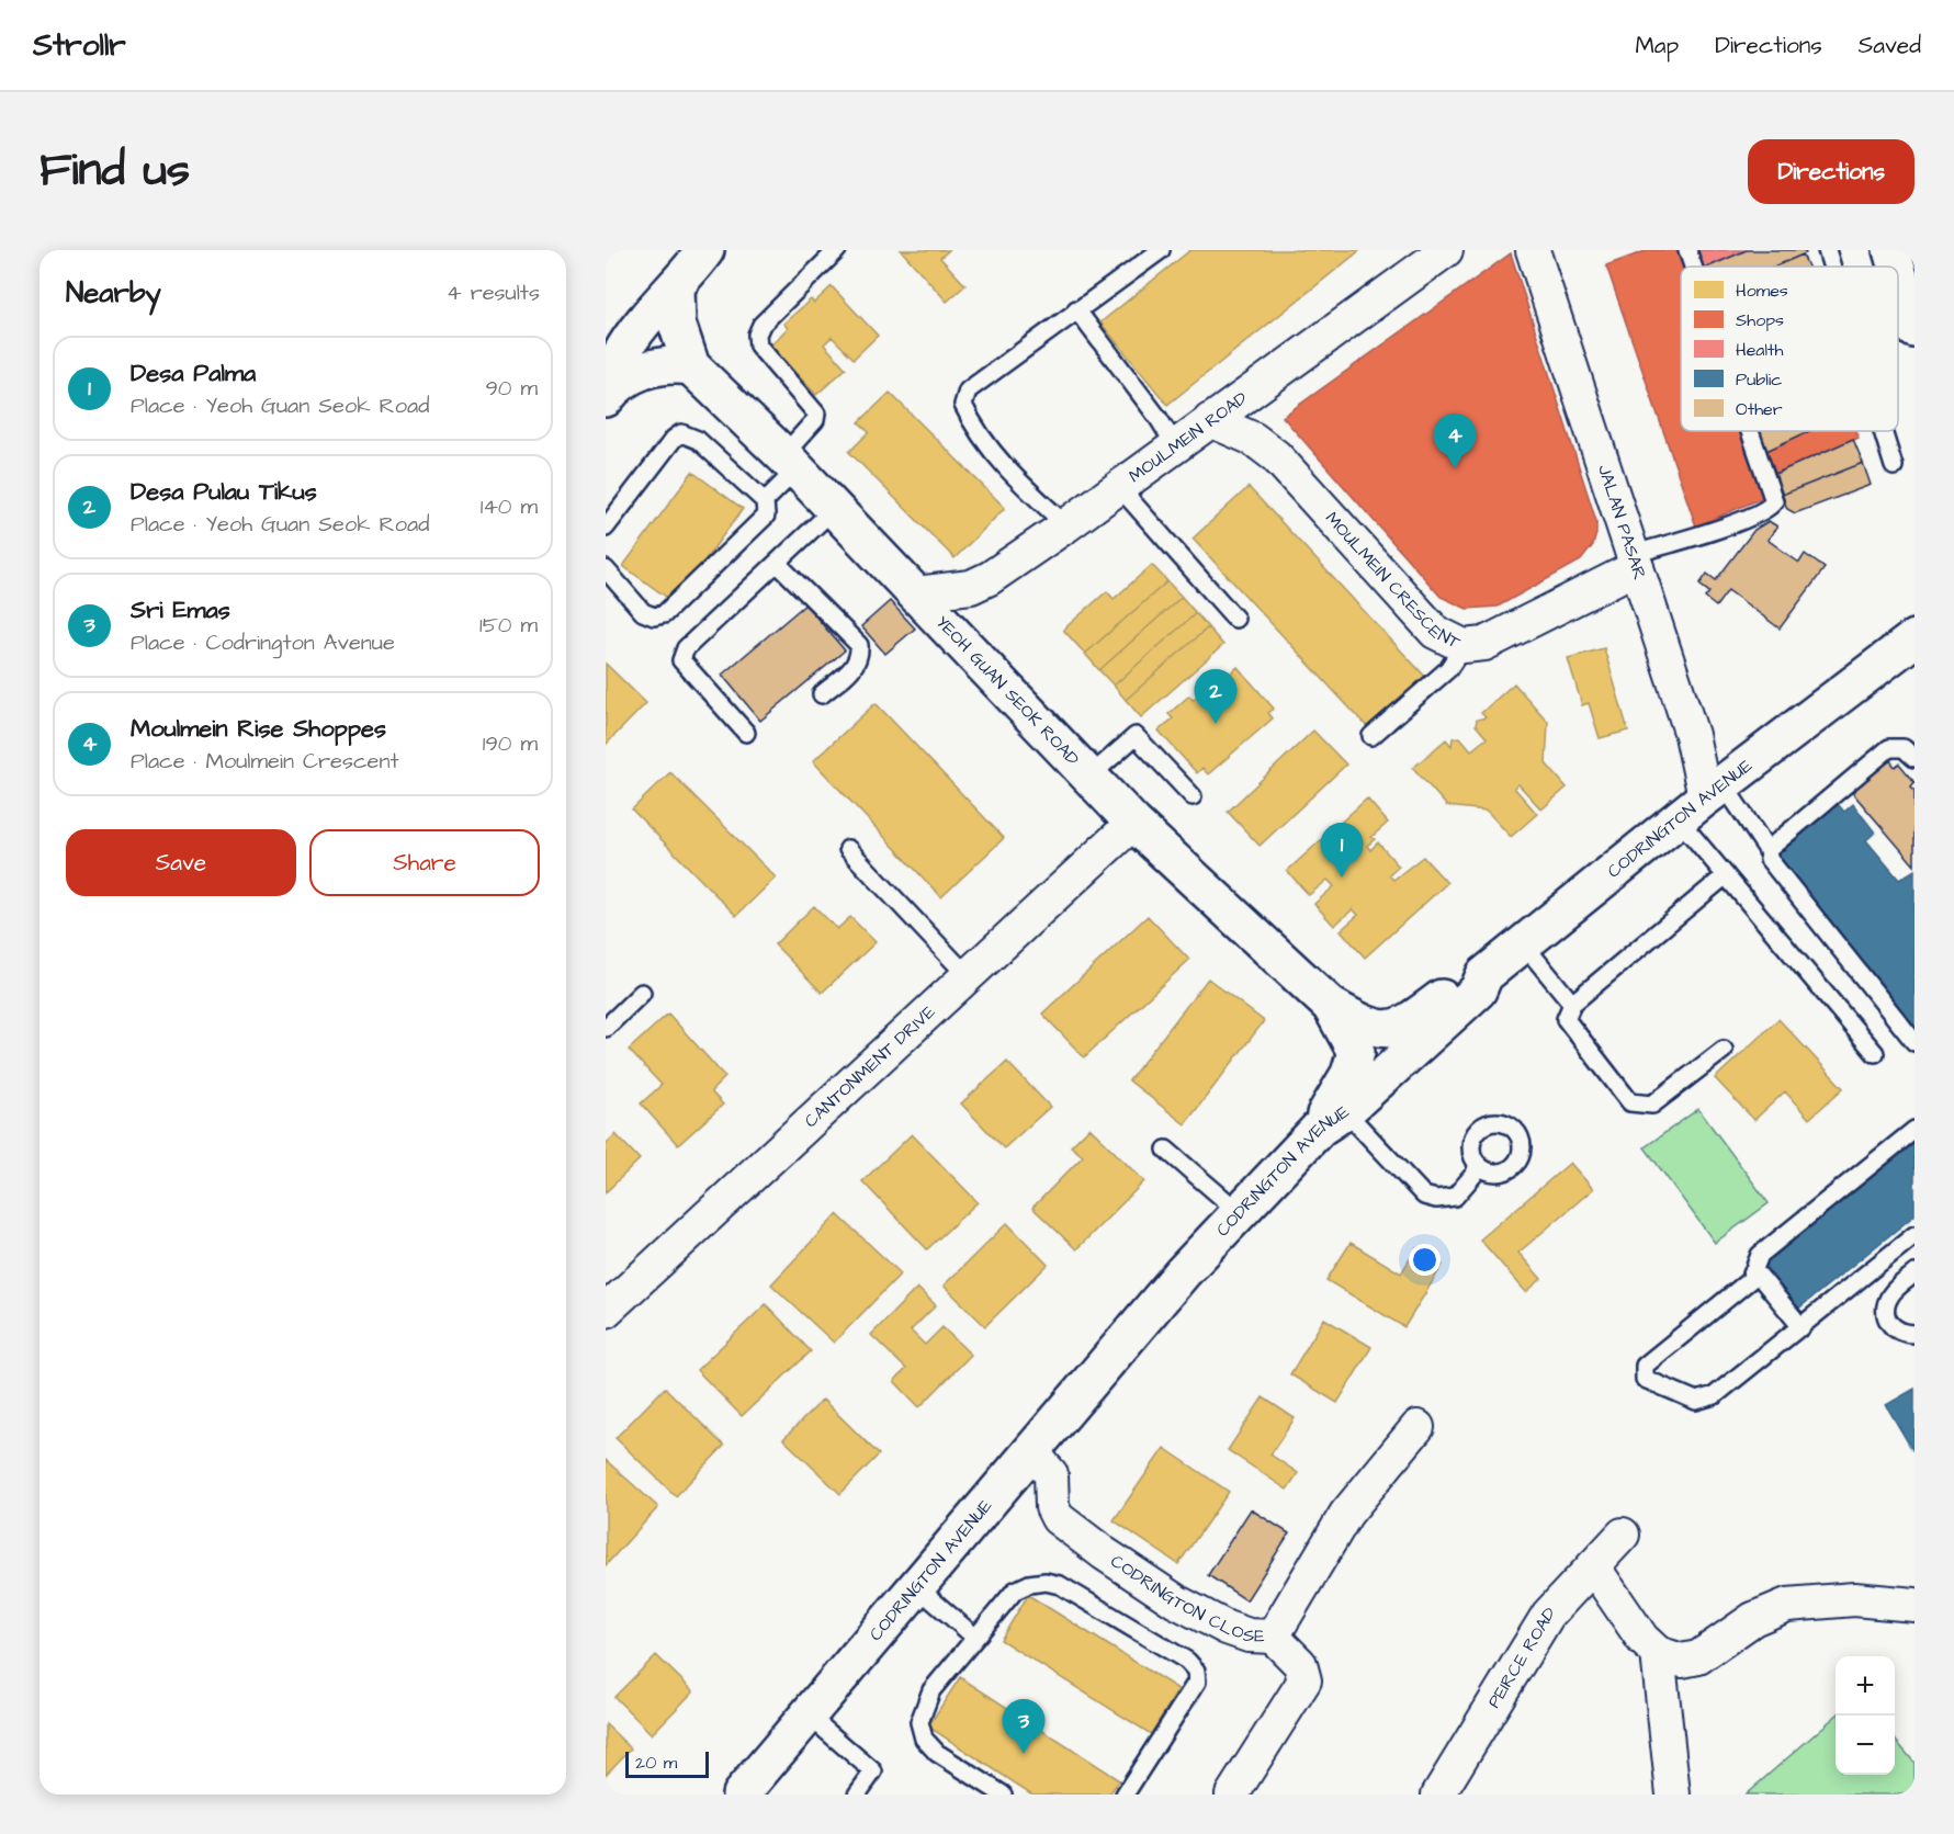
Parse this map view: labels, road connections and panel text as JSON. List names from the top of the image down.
{
  "streets": {
    "street": [
      "MOULMEIN ROAD",
      "JALAN PASAR",
      "MOULMEIN CRESCENT",
      "YEOH GUAN SEOK ROAD",
      "CODRINGTON AVENUE",
      "CANTONMENT DRIVE",
      "CODRINGTON CLOSE",
      "PEIRCE ROAD"
    ]
  },
  "crossings": [
    ["MOULMEIN ROAD", "MOULMEIN CRESCENT"],
    ["MOULMEIN ROAD", "YEOH GUAN SEOK ROAD"],
    ["JALAN PASAR", "MOULMEIN CRESCENT"],
    ["JALAN PASAR", "CODRINGTON AVENUE"],
    ["YEOH GUAN SEOK ROAD", "CODRINGTON AVENUE"],
    ["YEOH GUAN SEOK ROAD", "CANTONMENT DRIVE"],
    ["CODRINGTON AVENUE", "CODRINGTON CLOSE"]
  ],
  "legend": [
    "Homes",
    "Shops",
    "Health",
    "Public",
    "Other"
  ],
  "scale_bar": "20 m",
  "page": {
    "header": "Strollr",
    "nav": ["Map", "Directions", "Saved"],
    "title": "Find us",
    "buttons": [
      "Directions",
      ["Save", "Share"]
    ],
    "heading": ["Nearby", "4 results"],
    "list": [
      {
        "mark": "1",
        "name": "Desa Palma",
        "note": "Place · Yeoh Guan Seok Road",
        "value": "90 m"
      },
      {
        "mark": "2",
        "name": "Desa Pulau Tikus",
        "note": "Place · Yeoh Guan Seok Road",
        "value": "140 m"
      },
      {
        "mark": "3",
        "name": "Sri Emas",
        "note": "Place · Codrington Avenue",
        "value": "150 m"
      },
      {
        "mark": "4",
        "name": "Moulmein Rise Shoppes",
        "note": "Place · Moulmein Crescent",
        "value": "190 m"
      }
    ],
    "pins": [
      "4",
      "2",
      "1",
      "3"
    ],
    "map_buttons": ["+", "−"],
    "scale": "20 m"
  }
}
